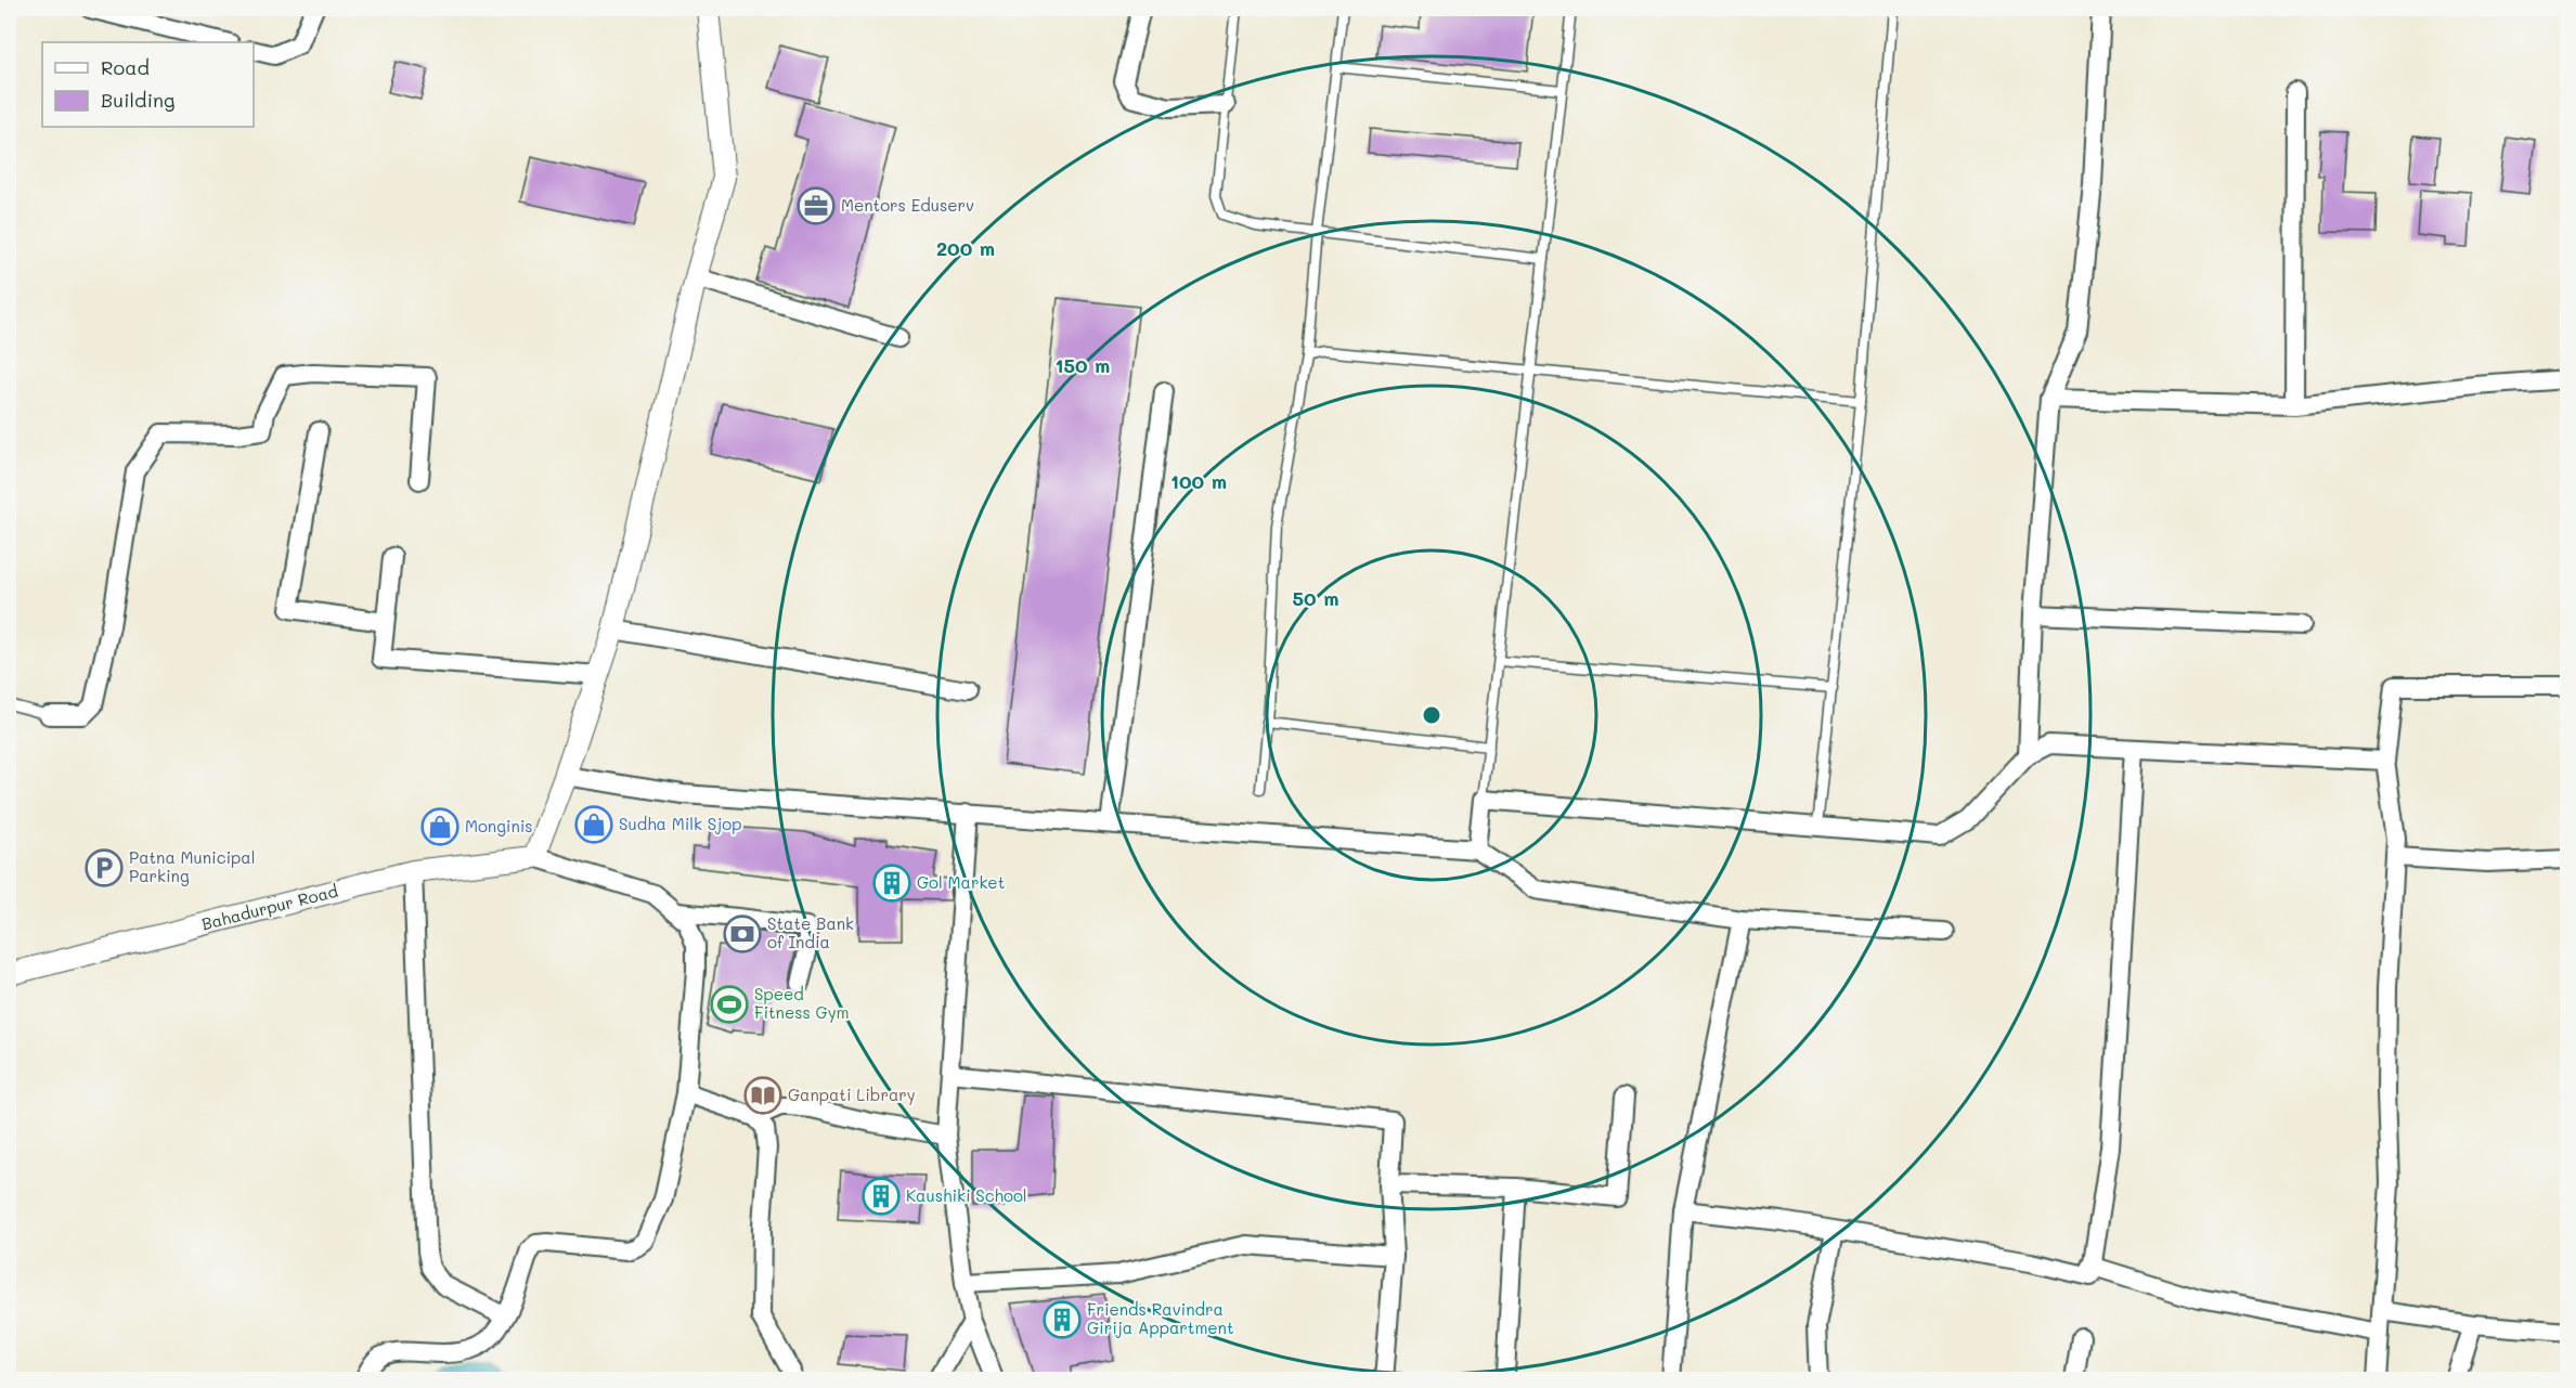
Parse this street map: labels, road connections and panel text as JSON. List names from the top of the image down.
{
  "streets": {
    "street": ["Bahadurpur Road"]
  },
  "places": {
    "office": ["Mentors Eduserv"],
    "shop": ["Sudha Milk Sjop", "Monginis"],
    "parking": ["Patna Municipal Parking"],
    "building": ["Gol Market", "Kaushiki School", "Friends Ravindra Girija Appartment"],
    "bank": ["State Bank of India"],
    "sports": ["Speed Fitness Gym"],
    "library": ["Ganpati Library"]
  },
  "legend": ["Road", "Building"],
  "rings": [
    "200 m",
    "150 m",
    "100 m",
    "50 m"
  ]
}
